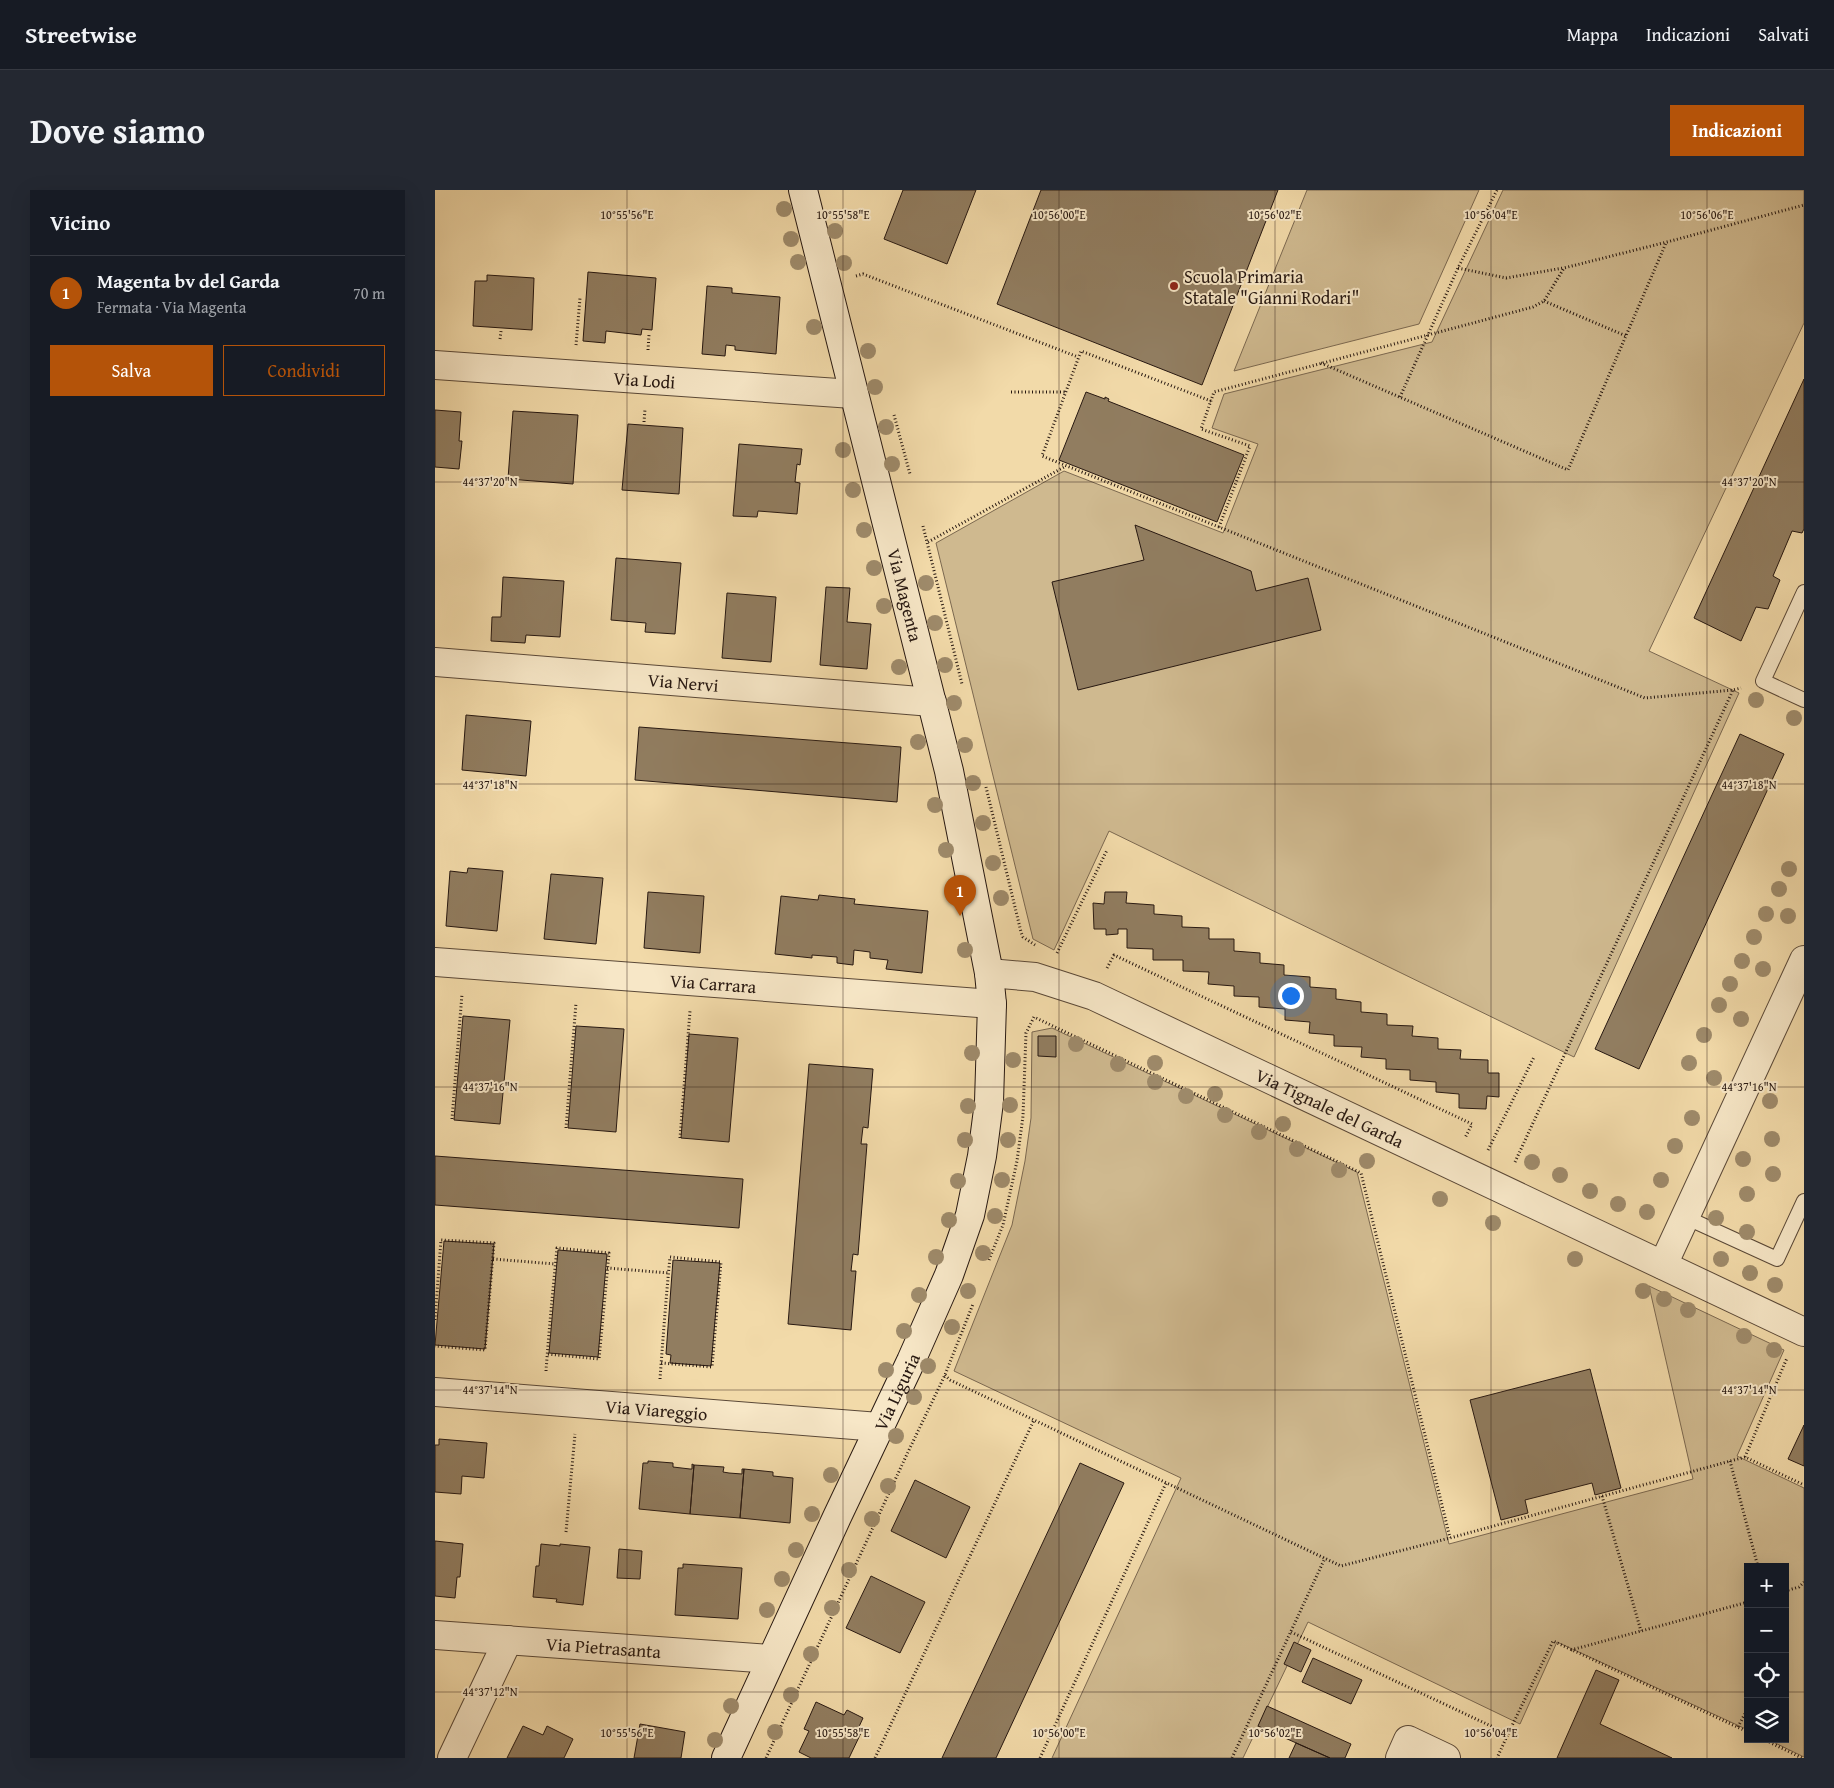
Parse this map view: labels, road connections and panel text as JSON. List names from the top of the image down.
{
  "streets": {
    "street": [
      "Via Lodi",
      "Via Magenta",
      "Via Nervi",
      "Via Carrara",
      "Via Tignale del Garda",
      "Via Liguria",
      "Via Viareggio",
      "Via Pietrasanta"
    ]
  },
  "crossings": [
    ["Via Lodi", "Via Magenta"],
    ["Via Magenta", "Via Nervi"],
    ["Via Magenta", "Via Carrara"],
    ["Via Magenta", "Via Tignale del Garda"],
    ["Via Magenta", "Via Liguria"],
    ["Via Carrara", "Via Liguria"],
    ["Via Liguria", "Via Viareggio"],
    ["Via Liguria", "Via Pietrasanta"]
  ],
  "places": ["Scuola Primaria Statale \"Gianni Rodari\""],
  "page": {
    "header": "Streetwise",
    "nav": ["Mappa", "Indicazioni", "Salvati"],
    "title": "Dove siamo",
    "buttons": [
      "Indicazioni",
      ["Salva", "Condividi"]
    ],
    "heading": "Vicino",
    "list": [
      {
        "mark": "1",
        "name": "Magenta bv del Garda",
        "note": "Fermata · Via Magenta",
        "value": "70 m"
      }
    ],
    "pins": "1",
    "map_buttons": ["+", "−"]
  },
  "coordinates": [
    "10°55'56\"E",
    "10°55'58\"E",
    "10°56'00\"E",
    "10°56'02\"E",
    "10°56'04\"E",
    "10°56'06\"E",
    "44°37'20\"N",
    "44°37'18\"N",
    "44°37'16\"N",
    "44°37'14\"N",
    "44°37'12\"N"
  ]
}
